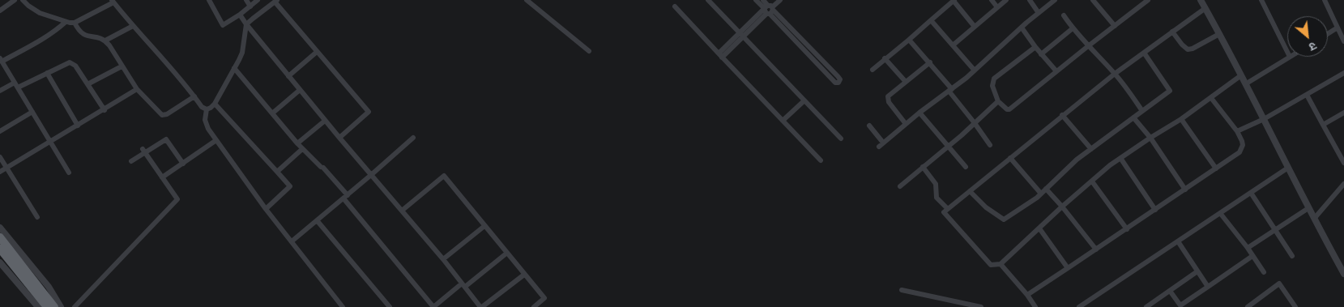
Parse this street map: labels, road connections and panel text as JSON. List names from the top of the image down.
{
  "north": "bottom right"
}
